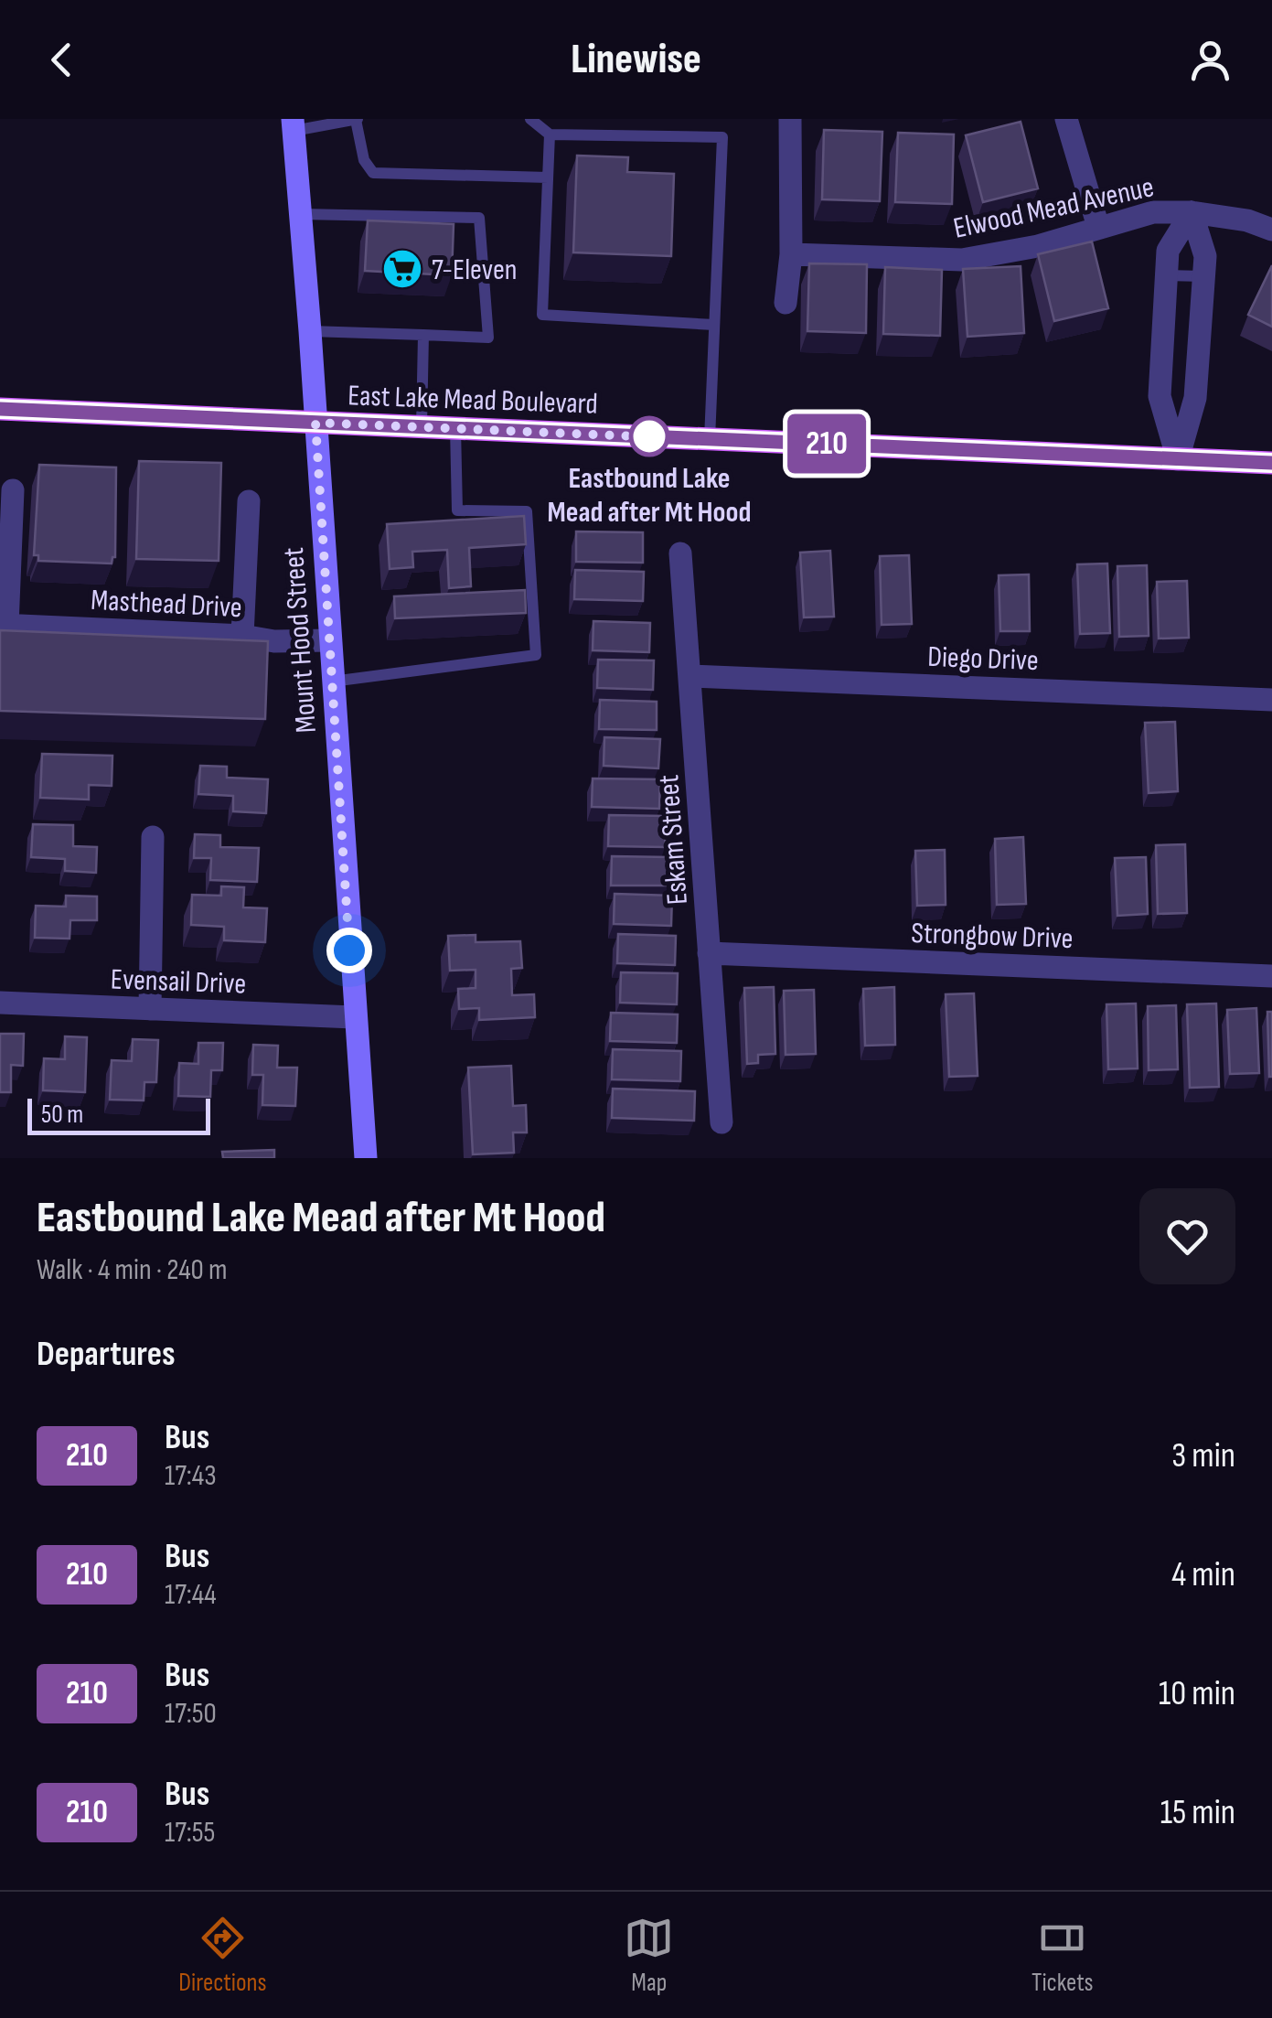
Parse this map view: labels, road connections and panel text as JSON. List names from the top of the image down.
{
  "streets": {
    "main road": ["East Lake Mead Boulevard"],
    "street": [
      "Elwood Mead Avenue",
      "Masthead Drive",
      "Mount Hood Street",
      "Diego Drive",
      "Eskam Street",
      "Strongbow Drive",
      "Evensail Drive"
    ]
  },
  "crossings": [
    ["East Lake Mead Boulevard", "Mount Hood Street"],
    ["Masthead Drive", "Mount Hood Street"],
    ["Mount Hood Street", "Evensail Drive"],
    ["Diego Drive", "Eskam Street"],
    ["Eskam Street", "Strongbow Drive"]
  ],
  "places": {
    "supermarket": ["7-Eleven"],
    "other": ["Eastbound Lake Mead after Mt Hood"]
  },
  "lines": ["bus line 210"],
  "scale_bar": "50 m",
  "page": {
    "header": "Linewise",
    "on_map": "210",
    "scale": "50 m",
    "heading": [
      ["Eastbound Lake Mead after Mt Hood", "Walk · 4 min · 240 m"],
      "Departures"
    ],
    "list": [
      {
        "mark": "210",
        "name": "Bus",
        "note": "17:43",
        "value": "3 min"
      },
      {
        "mark": "210",
        "name": "Bus",
        "note": "17:44",
        "value": "4 min"
      },
      {
        "mark": "210",
        "name": "Bus",
        "note": "17:50",
        "value": "10 min"
      },
      {
        "mark": "210",
        "name": "Bus",
        "note": "17:55",
        "value": "15 min"
      }
    ],
    "tabs": ["Directions", "Map", "Tickets"]
  }
}
